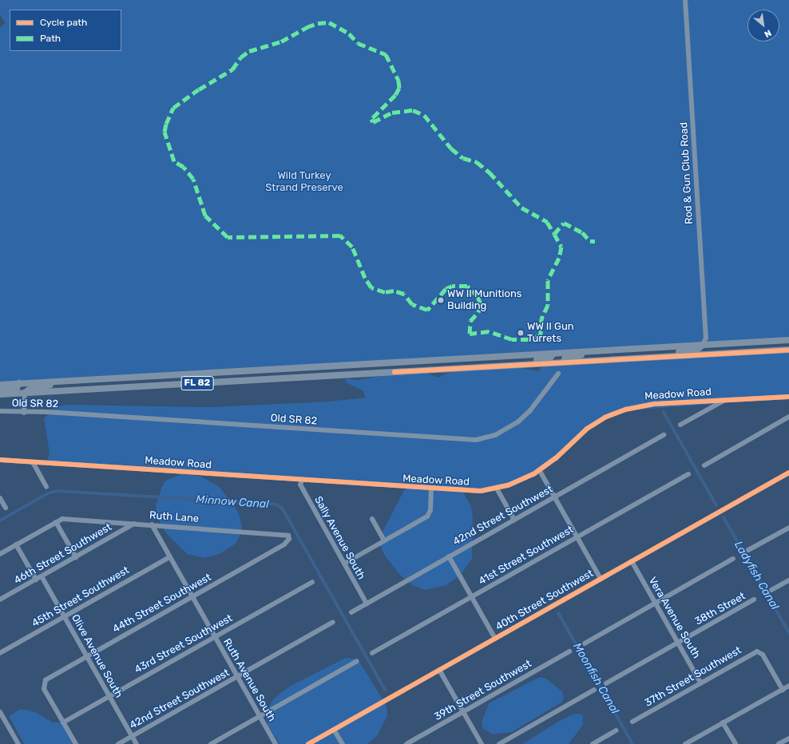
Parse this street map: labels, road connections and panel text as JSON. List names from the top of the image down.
{
  "streets": {
    "highway": ["FL 82"],
    "street": [
      "Rod & Gun Club Road",
      "Meadow Road",
      "Old SR 82",
      "42nd Street Southwest",
      "Ruth Lane",
      "Sally Avenue South",
      "46th Street Southwest",
      "41st Street Southwest",
      "45th Street Southwest",
      "40th Street Southwest",
      "44th Street Southwest",
      "38th Street",
      "Vera Avenue South",
      "43rd Street Southwest",
      "Olive Avenue South",
      "37th Street Southwest",
      "Ruth Avenue South",
      "39th Street Southwest"
    ]
  },
  "crossings": [
    ["Rod & Gun Club Road", "FL 82"],
    ["Meadow Road", "Sally Avenue South"],
    ["42nd Street Southwest", "Sally Avenue South"],
    ["42nd Street Southwest", "Olive Avenue South"],
    ["42nd Street Southwest", "Ruth Avenue South"],
    ["Ruth Lane", "46th Street Southwest"],
    ["Ruth Lane", "44th Street Southwest"],
    ["Ruth Lane", "Ruth Avenue South"],
    ["46th Street Southwest", "Olive Avenue South"],
    ["45th Street Southwest", "Olive Avenue South"],
    ["45th Street Southwest", "Ruth Avenue South"],
    ["40th Street Southwest", "Vera Avenue South"],
    ["44th Street Southwest", "43rd Street Southwest"],
    ["44th Street Southwest", "Olive Avenue South"],
    ["44th Street Southwest", "Ruth Avenue South"],
    ["38th Street", "Vera Avenue South"],
    ["Vera Avenue South", "37th Street Southwest"],
    ["43rd Street Southwest", "Olive Avenue South"],
    ["43rd Street Southwest", "Ruth Avenue South"]
  ],
  "water": ["Minnow Canal", "Ladyfish Canal", "Moonfish Canal"],
  "parks": ["Wild Turkey Strand Preserve"],
  "places": ["WW II Munitions Building", "WW II Gun Turrets"],
  "legend": ["Cycle path", "Path"],
  "north": "bottom right"
}
